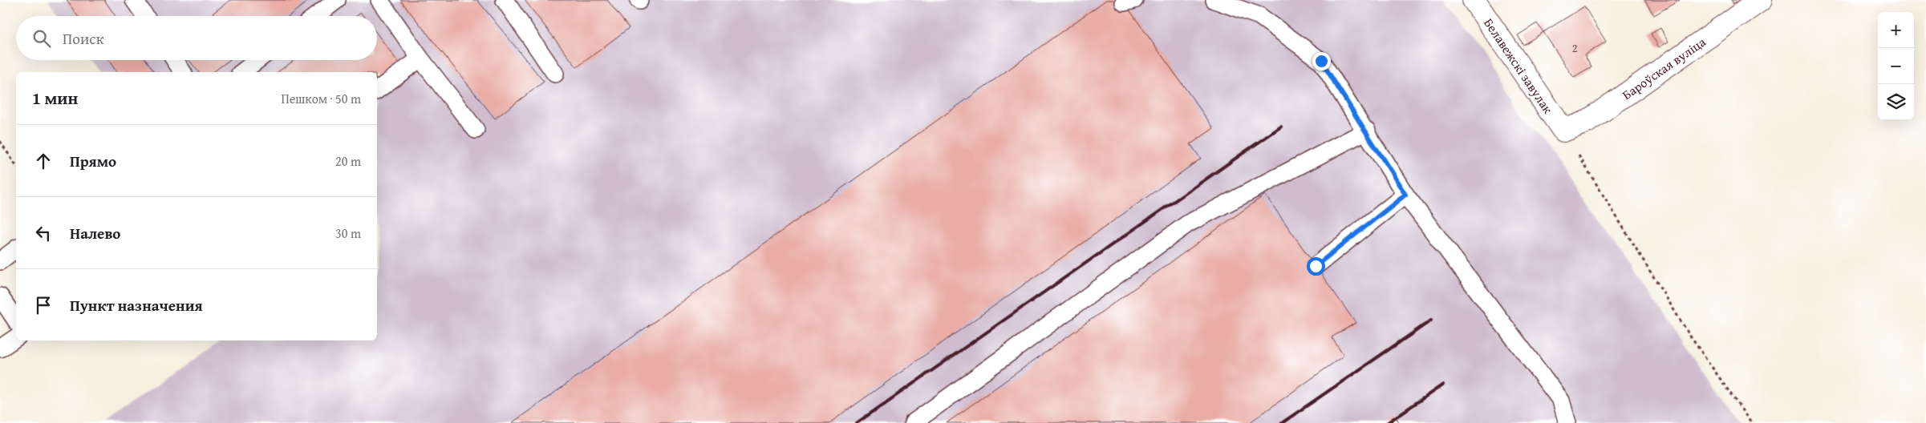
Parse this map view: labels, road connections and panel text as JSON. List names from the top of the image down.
{
  "streets": {
    "street": ["Белавежскі завулак", "Бароўская вуліца"]
  },
  "crossings": [
    ["Белавежскі завулак", "Бароўская вуліца"]
  ],
  "house_numbers": ["2"],
  "page": {
    "map_buttons": ["+", "−"],
    "search": "Поиск",
    "heading": ["1 мин", "Пешком · 50 m"],
    "list": [
      ["Прямо", "20 m"],
      ["Налево", "30 m"],
      "Пункт назначения"
    ]
  }
}
